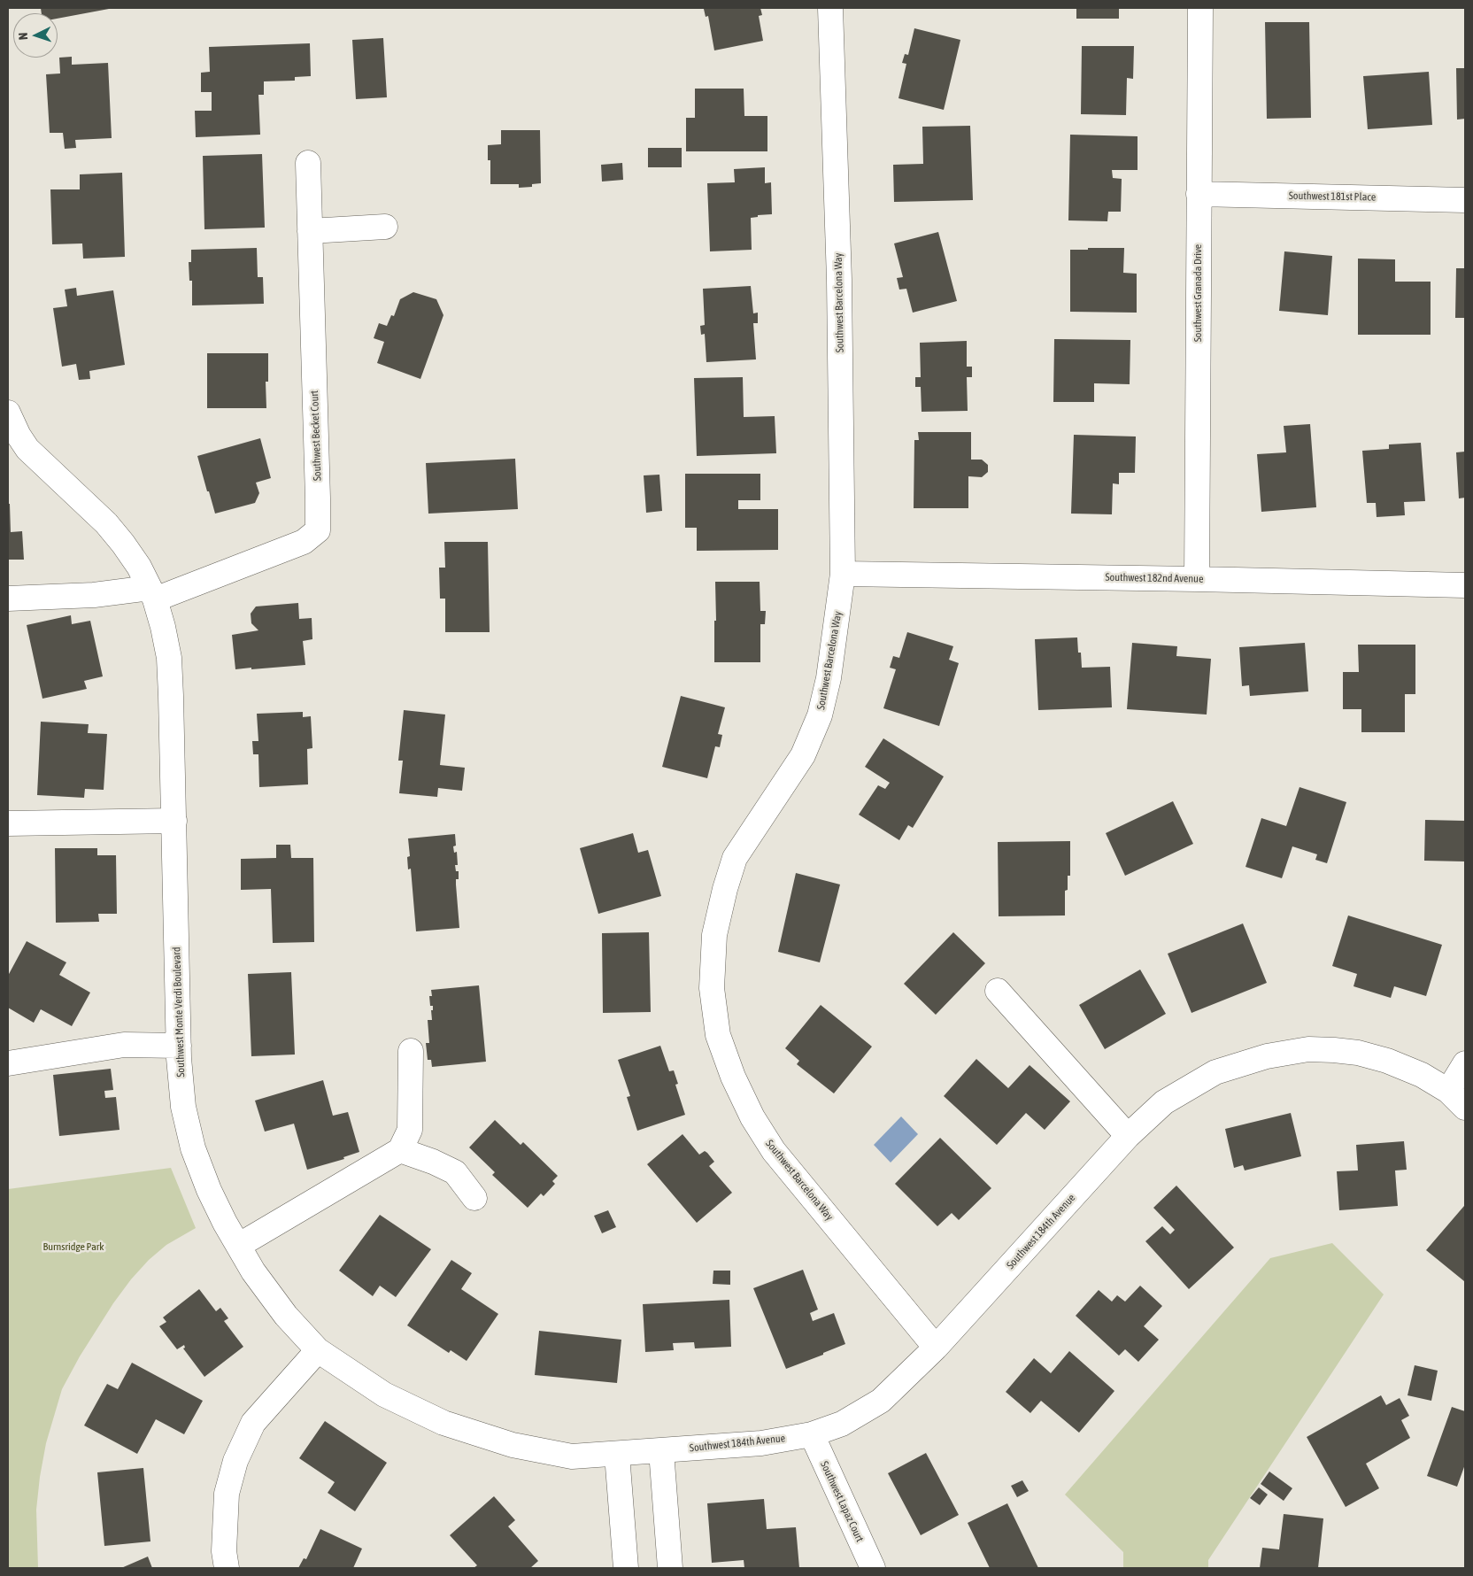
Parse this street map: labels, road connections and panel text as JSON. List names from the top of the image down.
{
  "streets": {
    "street": [
      "Southwest 181st Place",
      "Southwest Granada Drive",
      "Southwest Barcelona Way",
      "Southwest Becket Court",
      "Southwest 182nd Avenue",
      "Southwest Monte Verdi Boulevard",
      "Southwest 184th Avenue",
      "Southwest Lapaz Court"
    ]
  },
  "crossings": [
    ["Southwest 181st Place", "Southwest Granada Drive"],
    ["Southwest Granada Drive", "Southwest 182nd Avenue"],
    ["Southwest Barcelona Way", "Southwest 182nd Avenue"],
    ["Southwest Barcelona Way", "Southwest 184th Avenue"],
    ["Southwest Becket Court", "Southwest Monte Verdi Boulevard"],
    ["Southwest Monte Verdi Boulevard", "Southwest 184th Avenue"],
    ["Southwest 184th Avenue", "Southwest Lapaz Court"]
  ],
  "parks": ["Burnsridge Park"],
  "north": "left"
}
